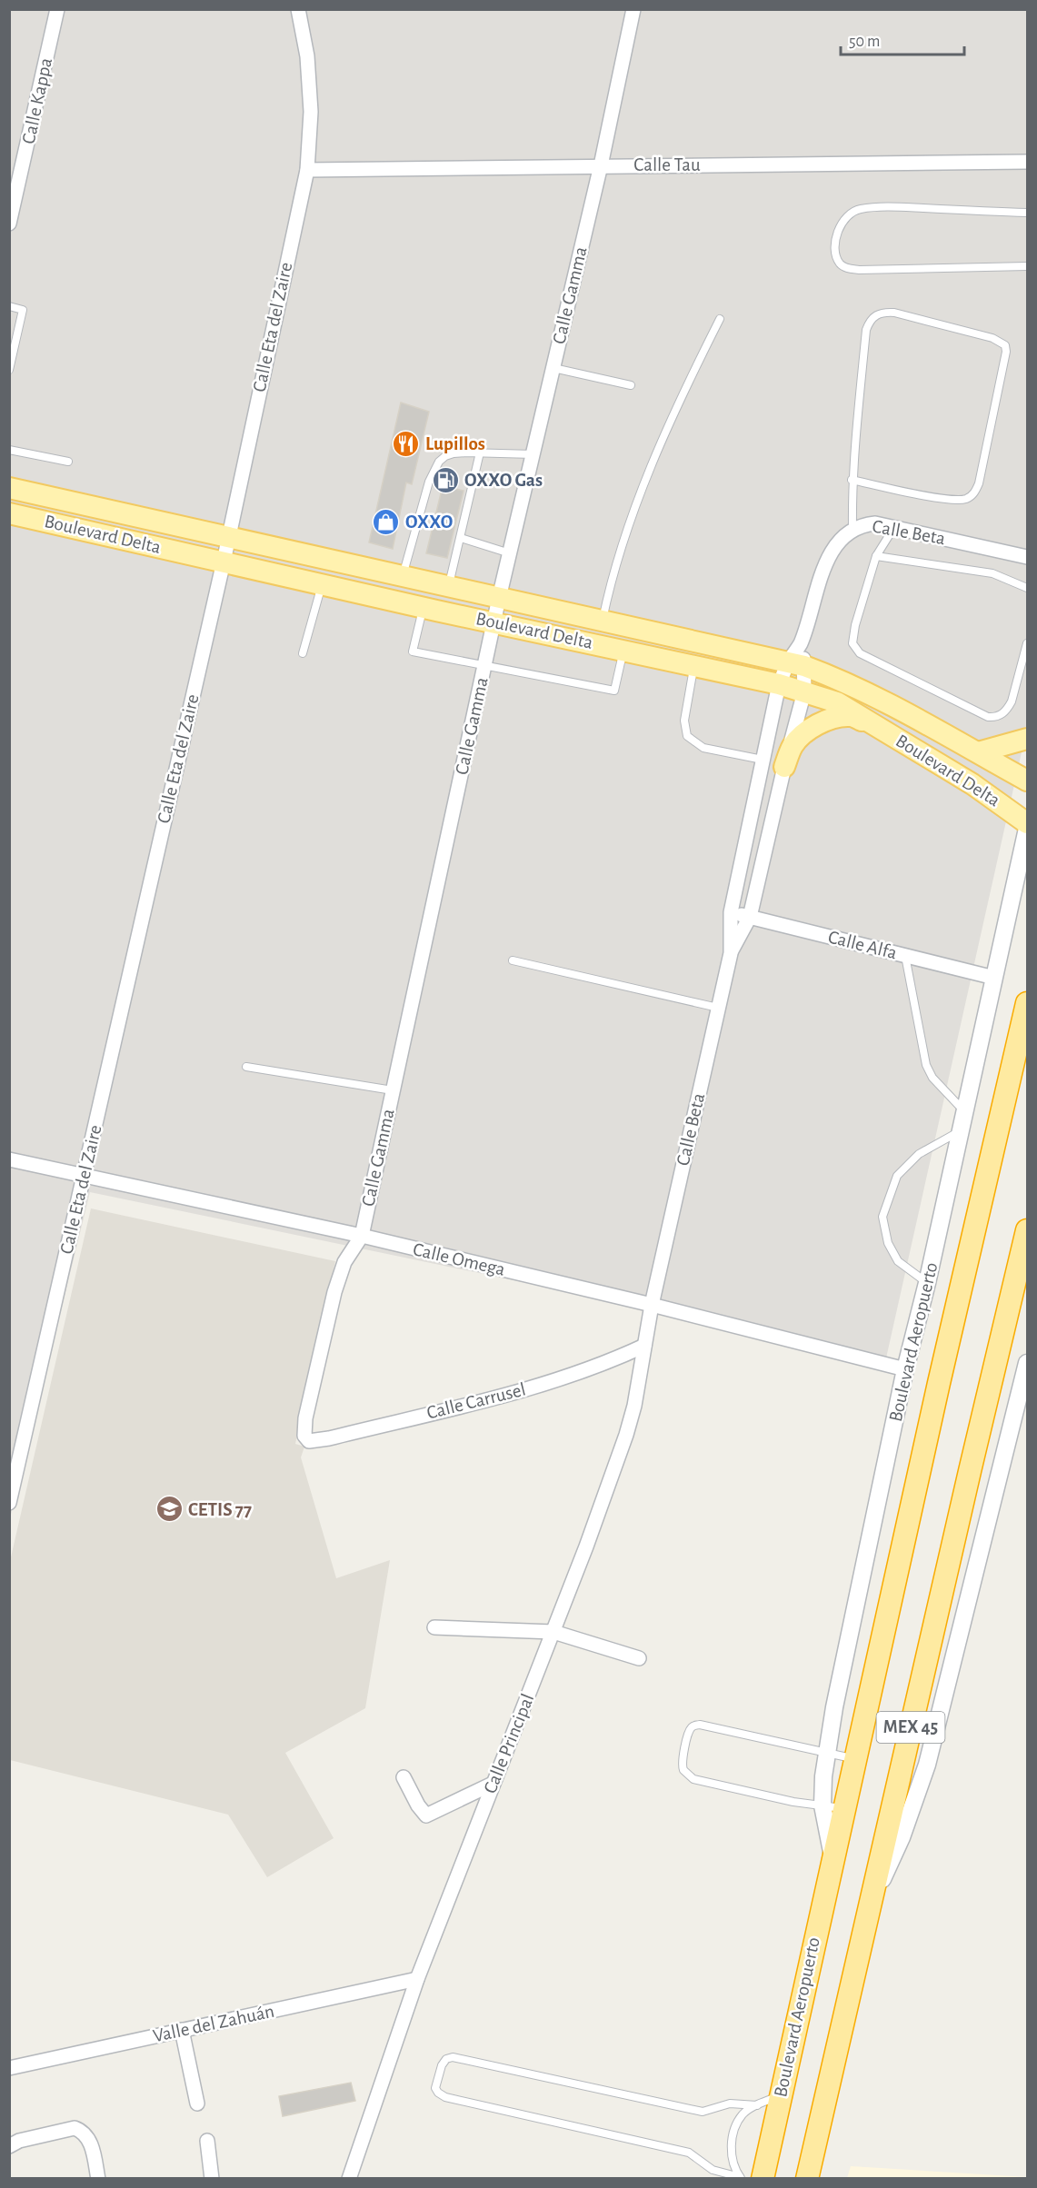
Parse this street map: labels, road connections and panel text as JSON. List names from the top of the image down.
{
  "streets": {
    "highway": ["Boulevard Aeropuerto", "MEX 45"],
    "main road": ["Boulevard Delta"],
    "street": [
      "Calle Kappa",
      "Calle Tau",
      "Calle Gamma",
      "Calle Eta del Zaire",
      "Calle Beta",
      "Calle Alfa",
      "Calle Omega",
      "Calle Carrusel",
      "Calle Principal",
      "Valle del Zahuán"
    ]
  },
  "crossings": [
    ["Calle Tau", "Calle Gamma"],
    ["Calle Tau", "Calle Eta del Zaire"],
    ["Calle Gamma", "Boulevard Delta"],
    ["Calle Gamma", "Calle Omega"],
    ["Calle Gamma", "Calle Carrusel"],
    ["Calle Eta del Zaire", "Boulevard Delta"],
    ["Calle Eta del Zaire", "Calle Omega"],
    ["Calle Beta", "Boulevard Delta"],
    ["Calle Beta", "Calle Alfa"],
    ["Calle Beta", "Calle Omega"],
    ["Calle Beta", "Calle Principal"],
    ["Calle Alfa", "Boulevard Aeropuerto"],
    ["Calle Omega", "Boulevard Aeropuerto"],
    ["Calle Omega", "Calle Principal"],
    ["Calle Carrusel", "Calle Principal"],
    ["Calle Principal", "Valle del Zahuán"]
  ],
  "places": {
    "restaurant": ["Lupillos"],
    "fuel station": ["OXXO Gas"],
    "shop": ["OXXO"],
    "school or university": ["CETIS 77"]
  },
  "scale_bar": "50 m"
}
